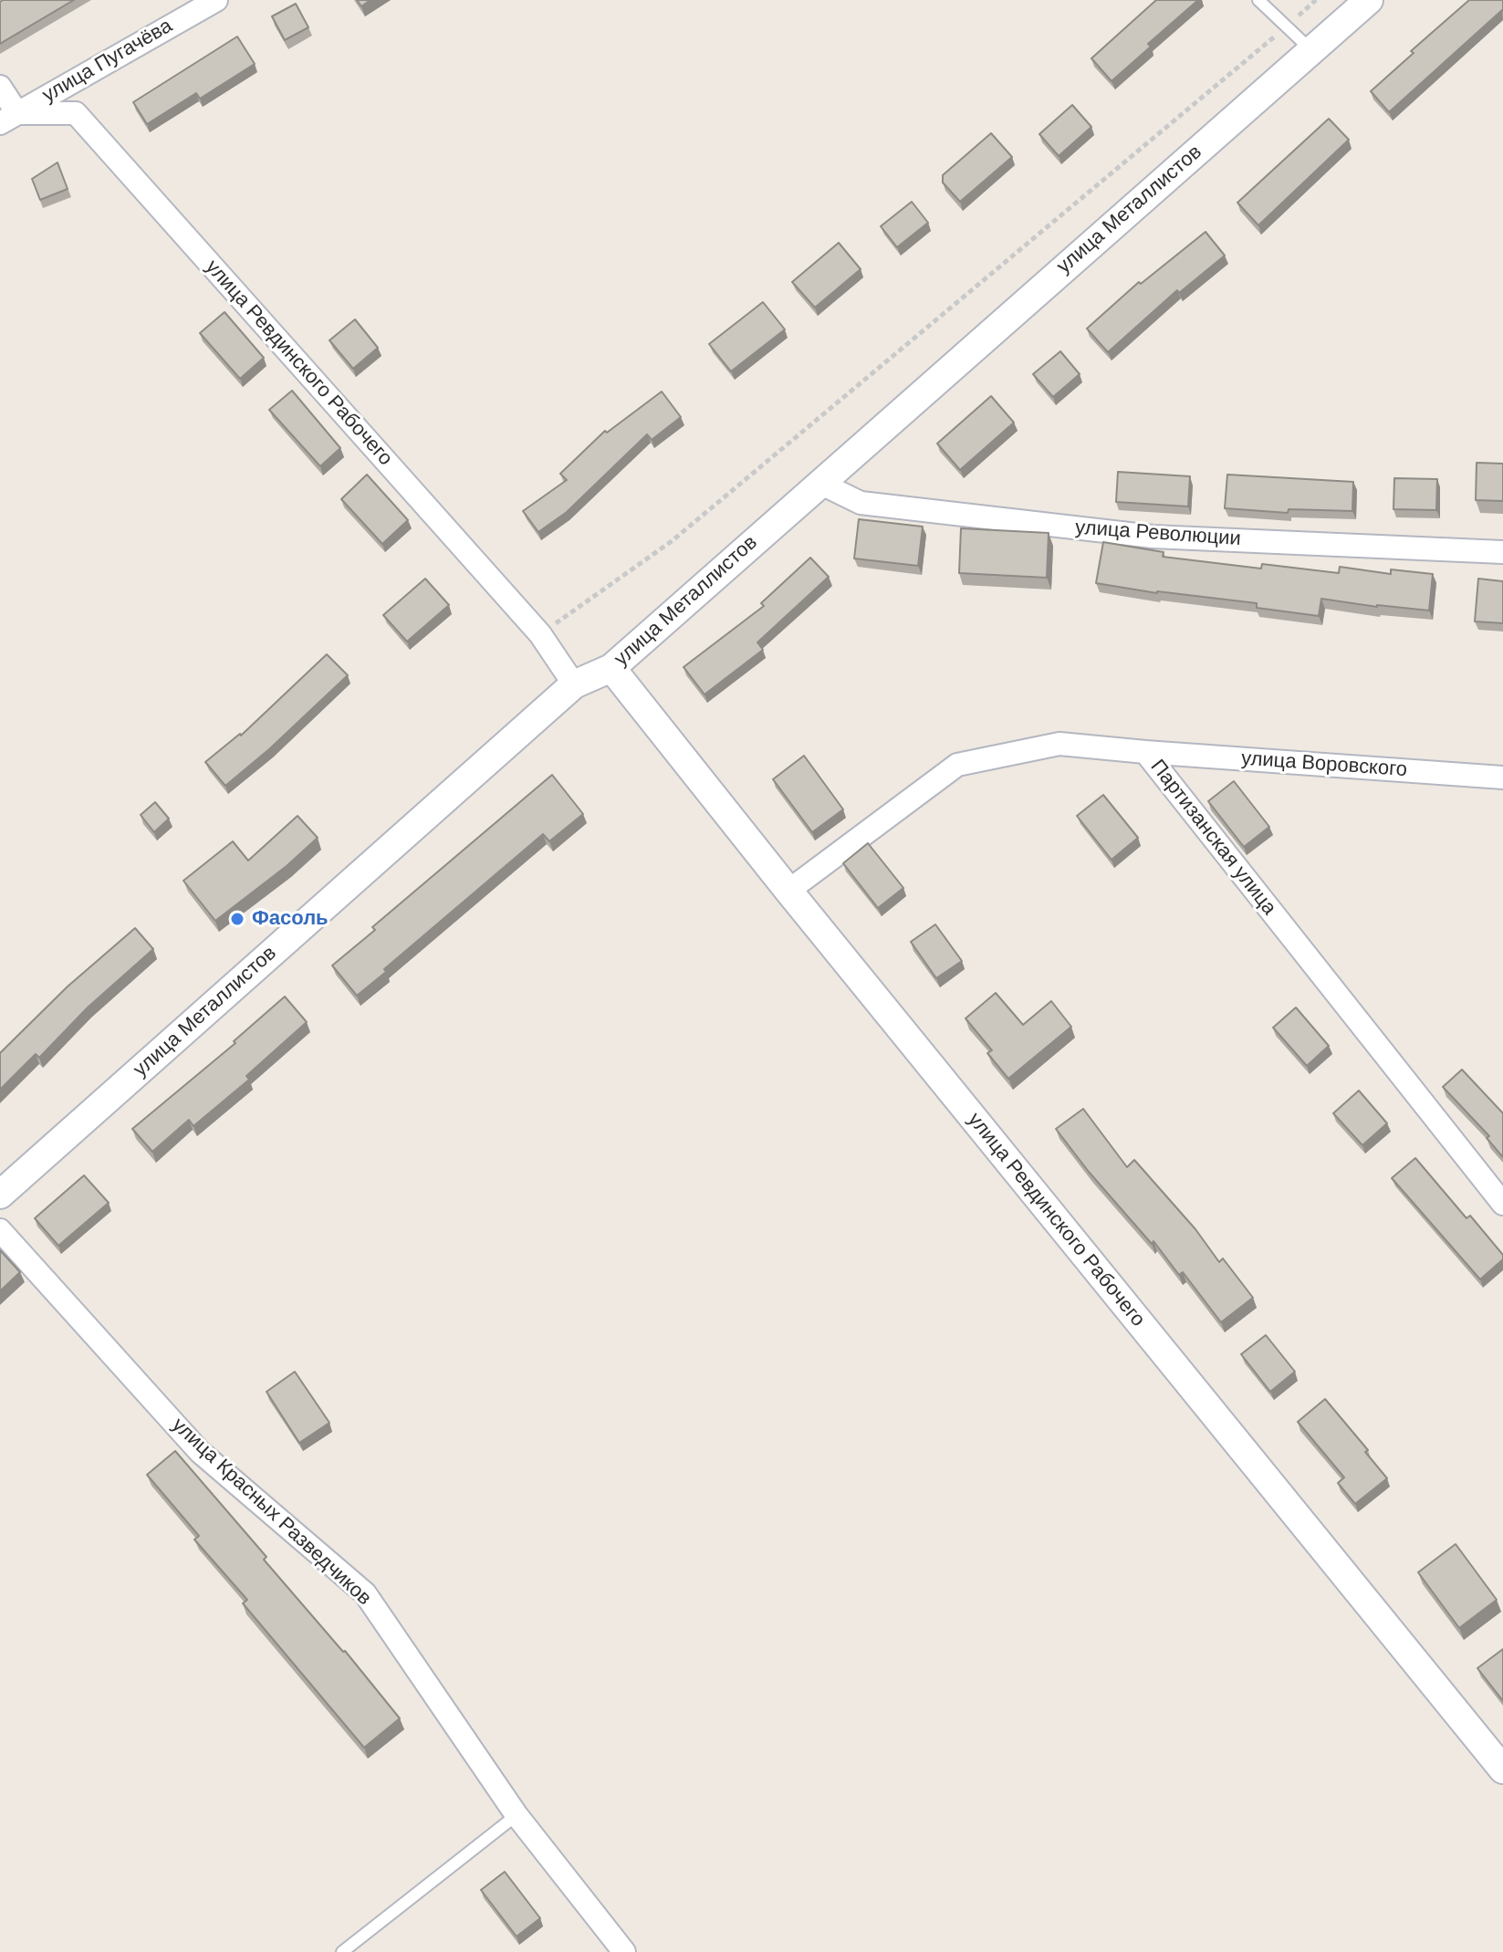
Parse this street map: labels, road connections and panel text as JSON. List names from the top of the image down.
{
  "streets": {
    "street": [
      "улица Пугачёва",
      "улица Металлистов",
      "улица Ревдинского Рабочего",
      "улица Революции",
      "улица Воровского",
      "Партизанская улица",
      "улица Красных Разведчиков"
    ]
  },
  "crossings": [
    ["улица Пугачёва", "улица Ревдинского Рабочего"],
    ["улица Металлистов", "улица Ревдинского Рабочего"],
    ["улица Металлистов", "улица Революции"],
    ["улица Ревдинского Рабочего", "Партизанская улица"],
    ["улица Воровского", "Партизанская улица"]
  ],
  "places": ["Фасоль"]
}
